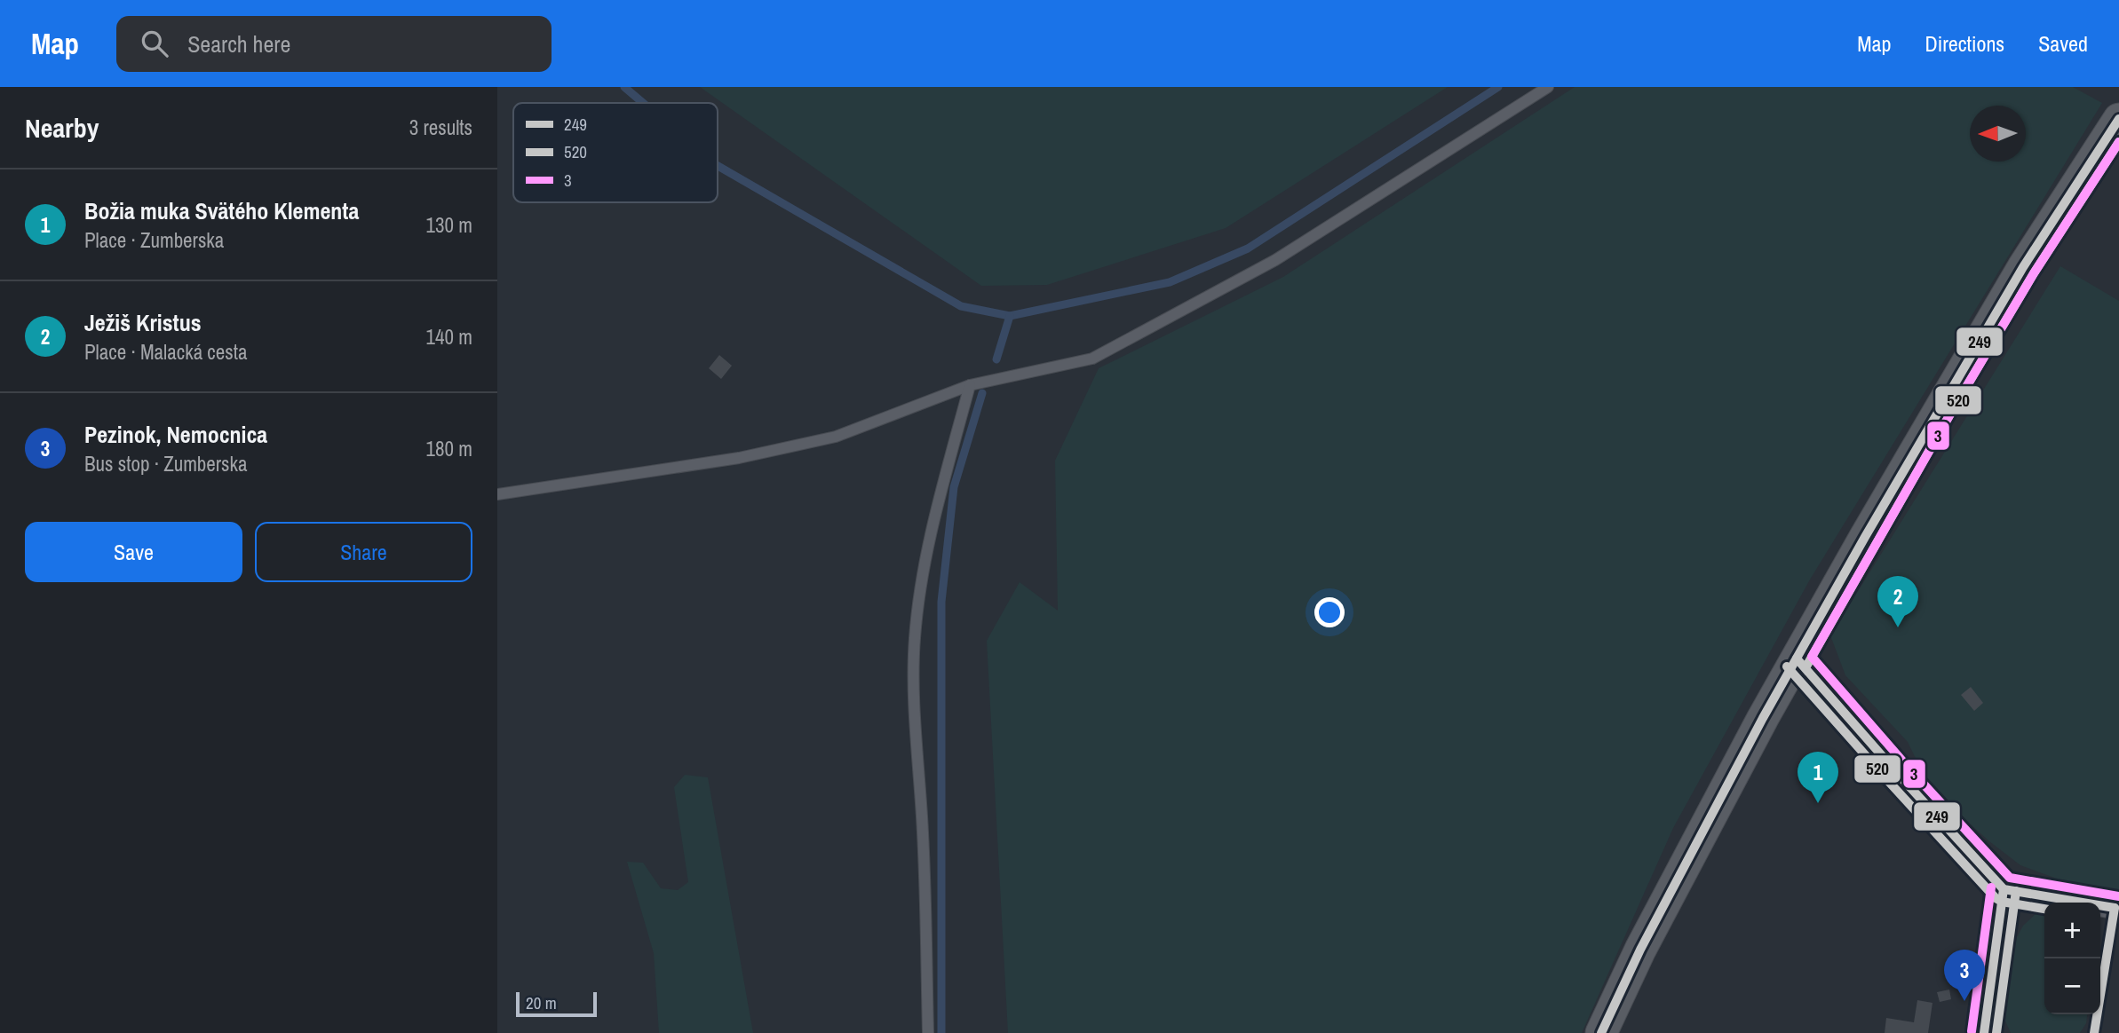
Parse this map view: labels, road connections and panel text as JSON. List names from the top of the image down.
{
  "lines": ["transit line 249", "transit line 520", "transit line 3"],
  "legend": ["249", "520", "3"],
  "scale_bar": "20 m",
  "north": "left",
  "page": {
    "header": "Map",
    "search": "Search here",
    "nav": ["Map", "Directions", "Saved"],
    "heading": ["Nearby", "3 results"],
    "list": [
      {
        "mark": "1",
        "name": "Božia muka Svätého Klementa",
        "note": "Place · Zumberska",
        "value": "130 m"
      },
      {
        "mark": "2",
        "name": "Ježiš Kristus",
        "note": "Place · Malacká cesta",
        "value": "140 m"
      },
      {
        "mark": "3",
        "name": "Pezinok, Nemocnica",
        "note": "Bus stop · Zumberska",
        "value": "180 m"
      }
    ],
    "buttons": ["Save", "Share"],
    "pins": ["2", "1", "3"],
    "map_buttons": ["+", "−"],
    "scale": "20 m"
  }
}
